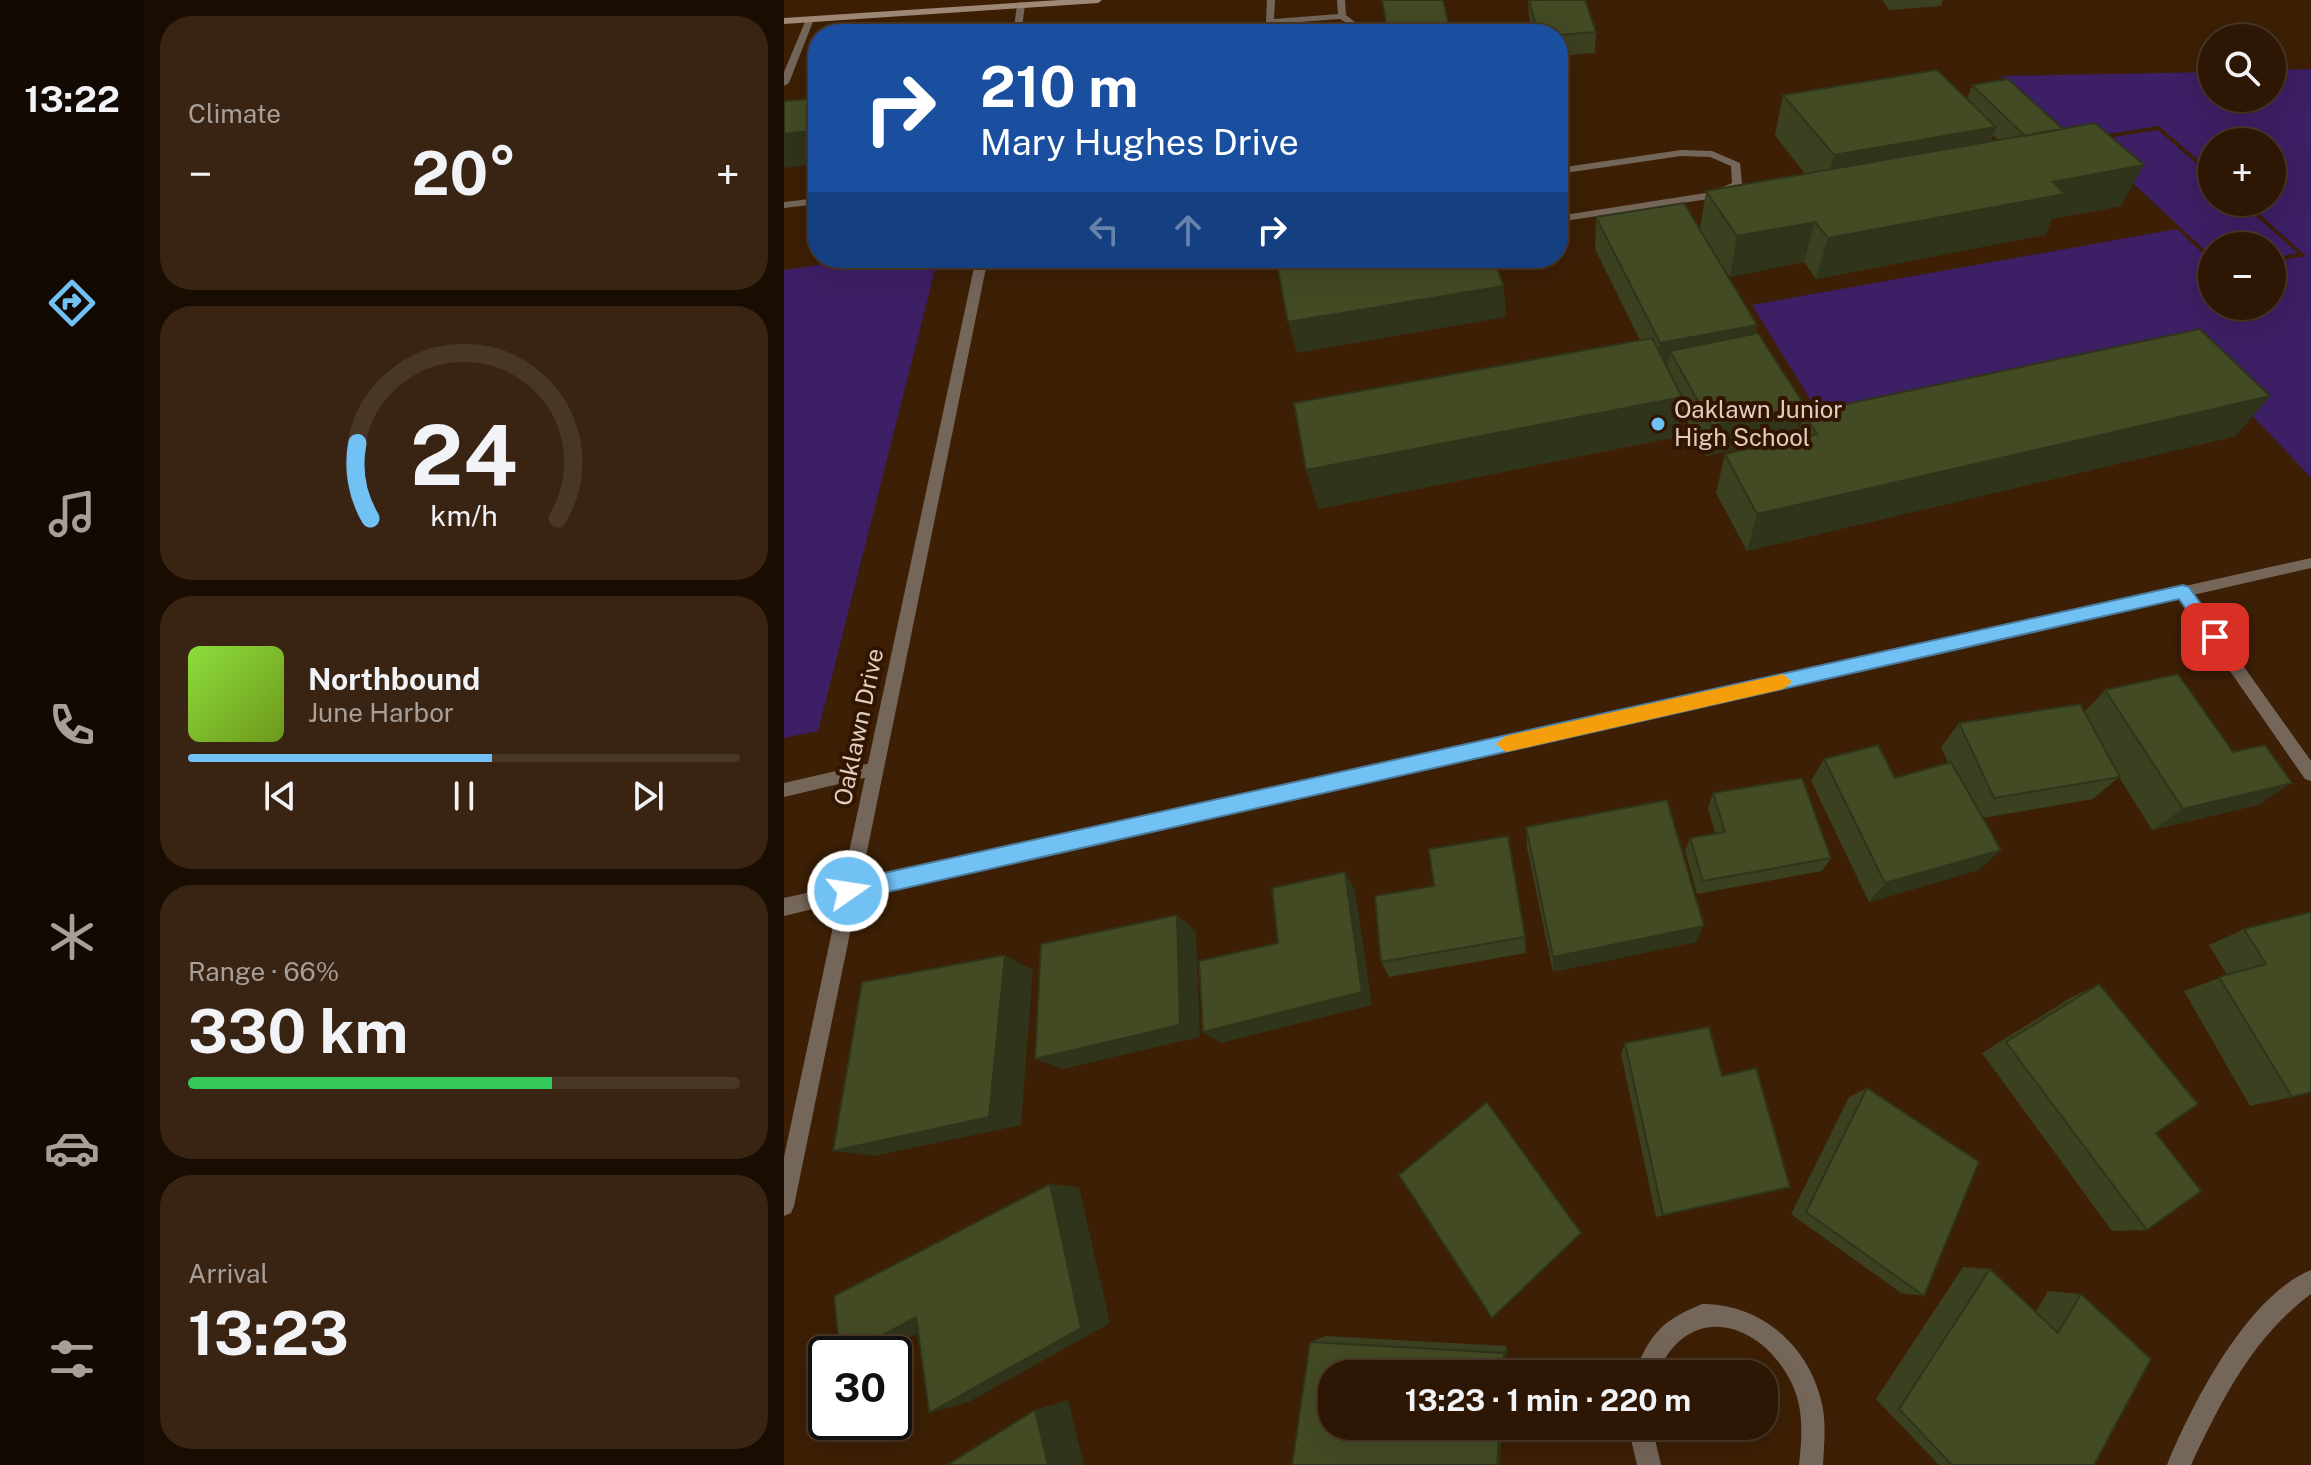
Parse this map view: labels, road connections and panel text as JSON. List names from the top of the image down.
{
  "streets": {
    "street": ["Oaklawn Drive"]
  },
  "places": ["Oaklawn Junior High School"],
  "page": {
    "tabs": "13:22",
    "tile": [
      "Climate",
      ["Range · 66%", "330 km"],
      ["Arrival", "13:23"]
    ],
    "map_buttons": ["+", "−"],
    "turn": ["210 m", "Mary Hughes Drive"],
    "heat": ["−", "20°", "+"],
    "song": ["Northbound", "June Harbor"],
    "limit": "30",
    "trip": "13:23 · 1 min · 220 m",
    "gauge": ["24", "km/h"]
  }
}
